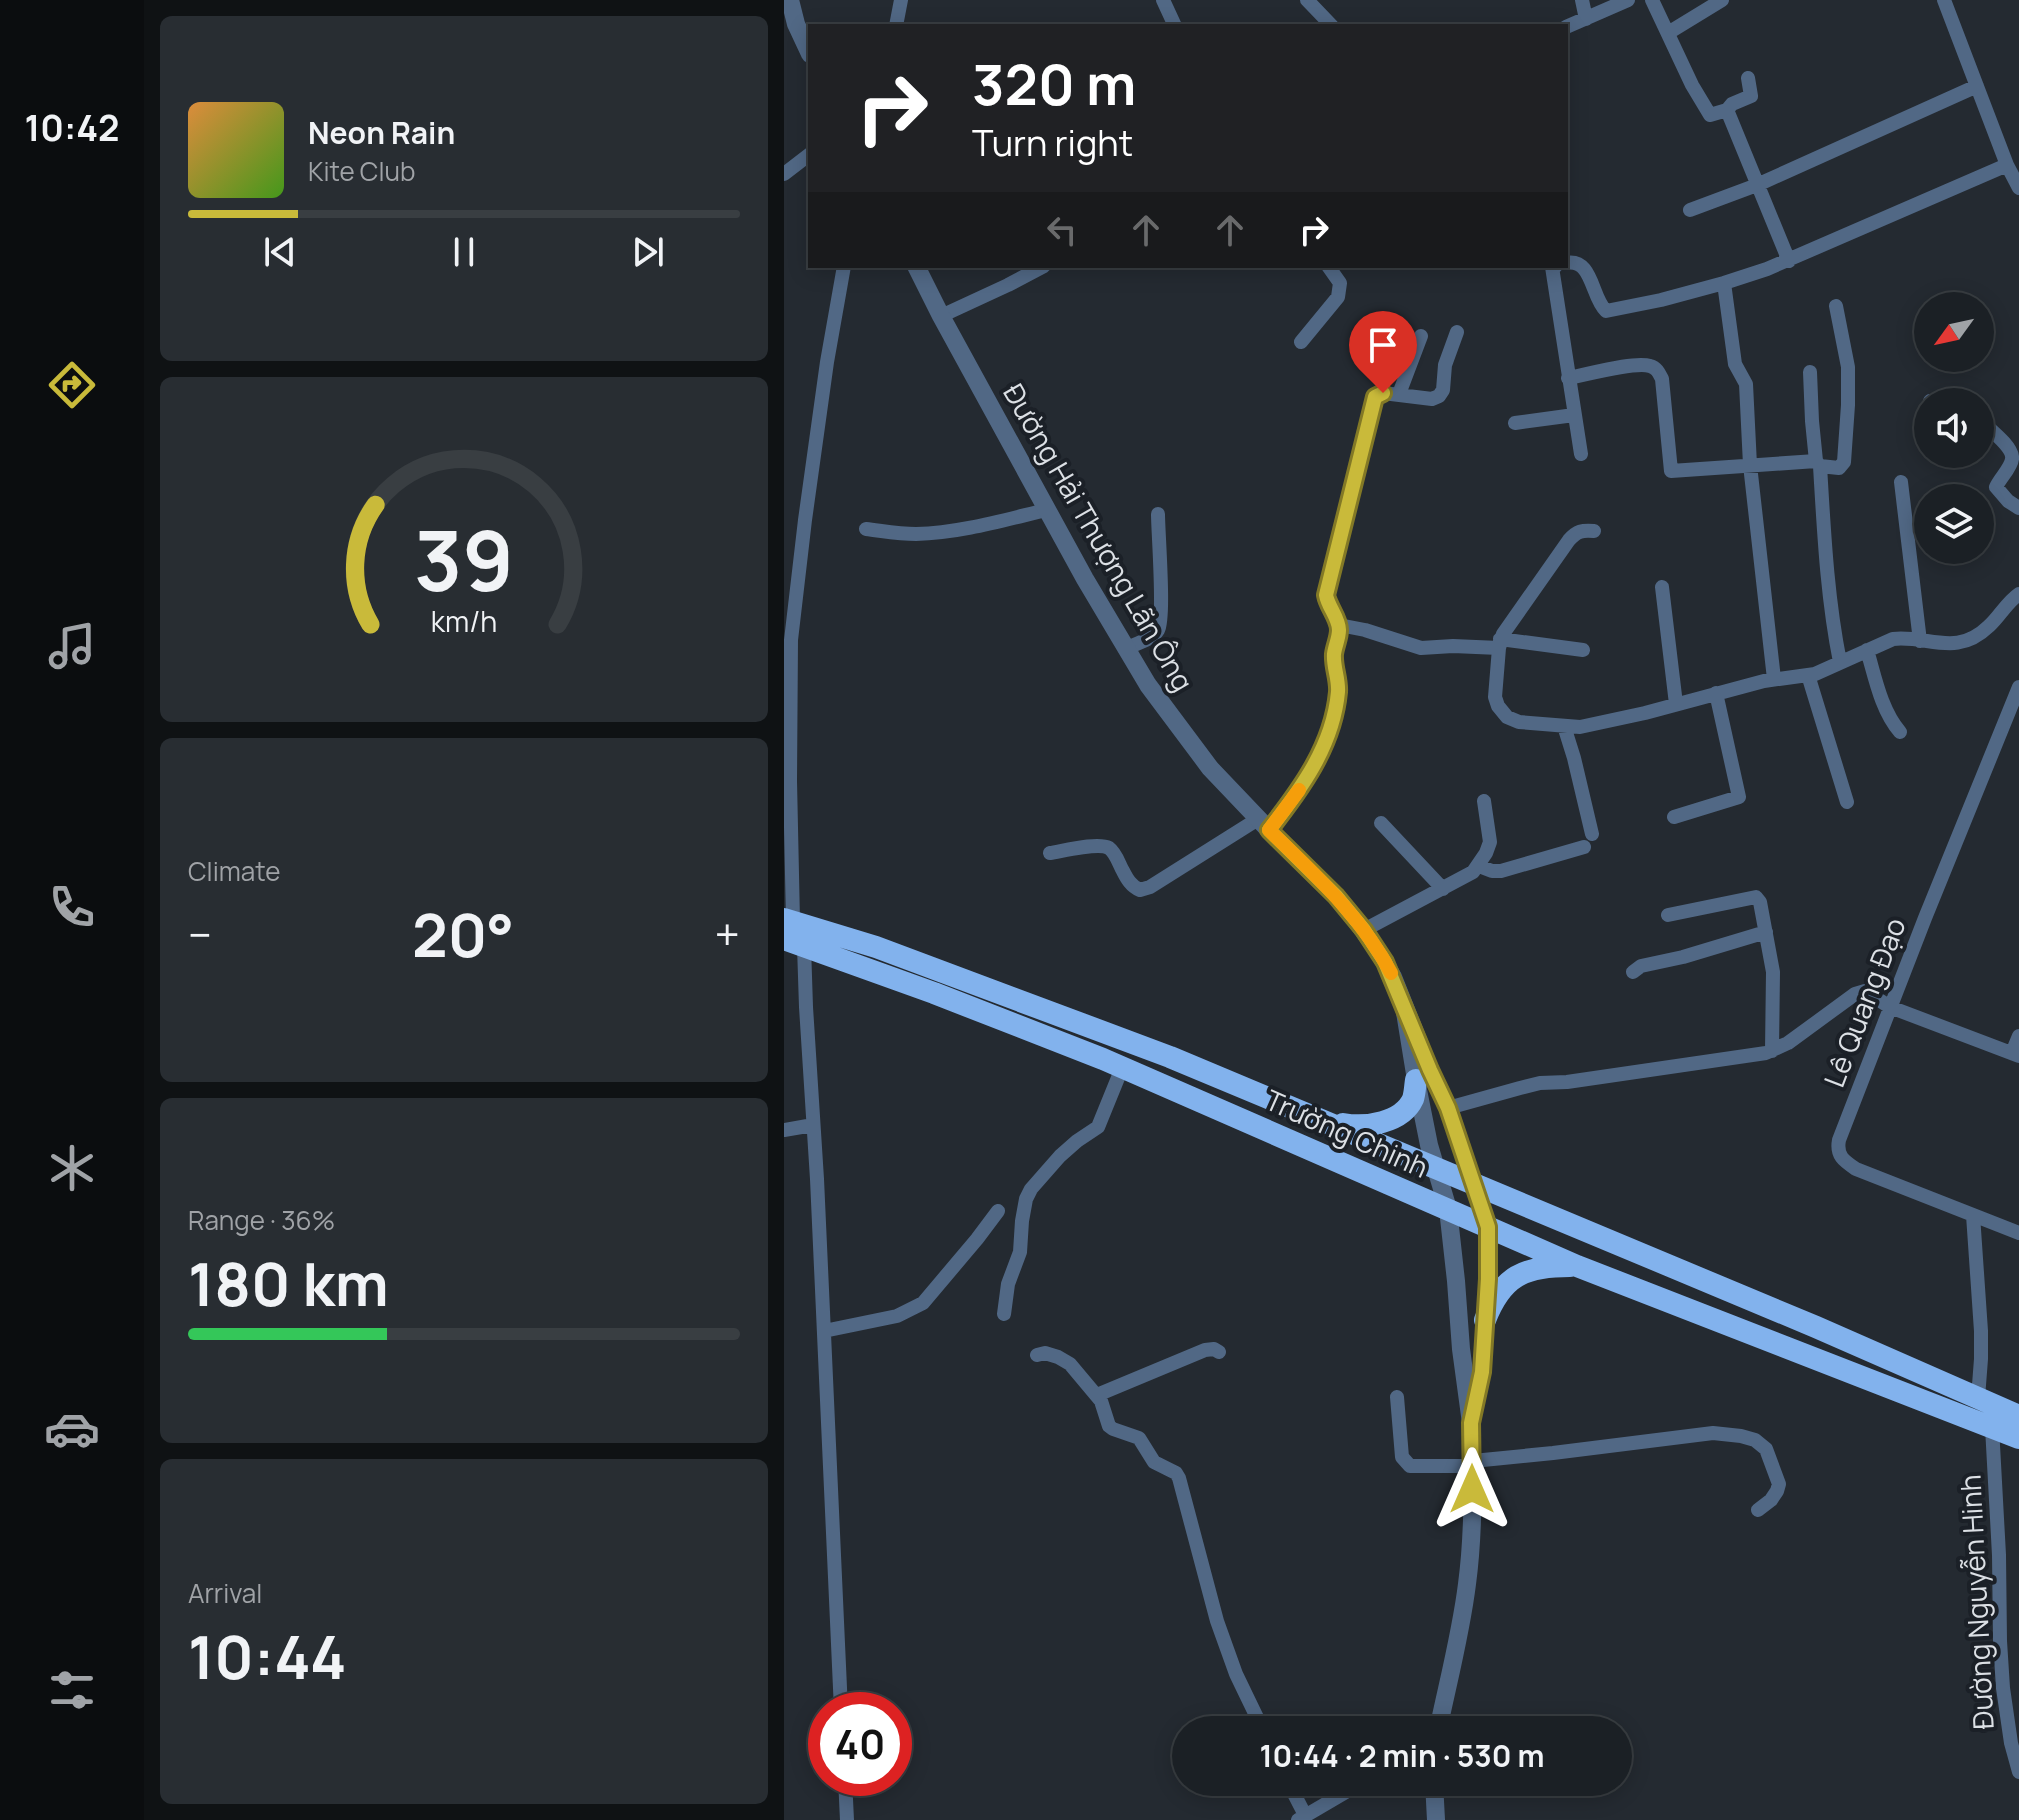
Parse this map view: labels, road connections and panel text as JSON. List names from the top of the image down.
{
  "streets": {
    "highway": ["Trường Chinh"],
    "street": ["Đường Hải Thượng Lãn Ông", "Lê Quang Đạo", "Đường Nguyễn Hinh"]
  },
  "crossings": [
    ["Đường Hải Thượng Lãn Ông", "Trường Chinh"],
    ["Trường Chinh", "Đường Nguyễn Hinh"]
  ],
  "north": "bottom left",
  "page": {
    "tabs": "10:42",
    "turn": ["320 m", "Turn right"],
    "song": ["Neon Rain", "Kite Club"],
    "tile": [
      "Climate",
      ["Range · 36%", "180 km"],
      ["Arrival", "10:44"]
    ],
    "heat": ["−", "20°", "+"],
    "limit": "40",
    "trip": "10:44 · 2 min · 530 m",
    "gauge": ["39", "km/h"]
  }
}
